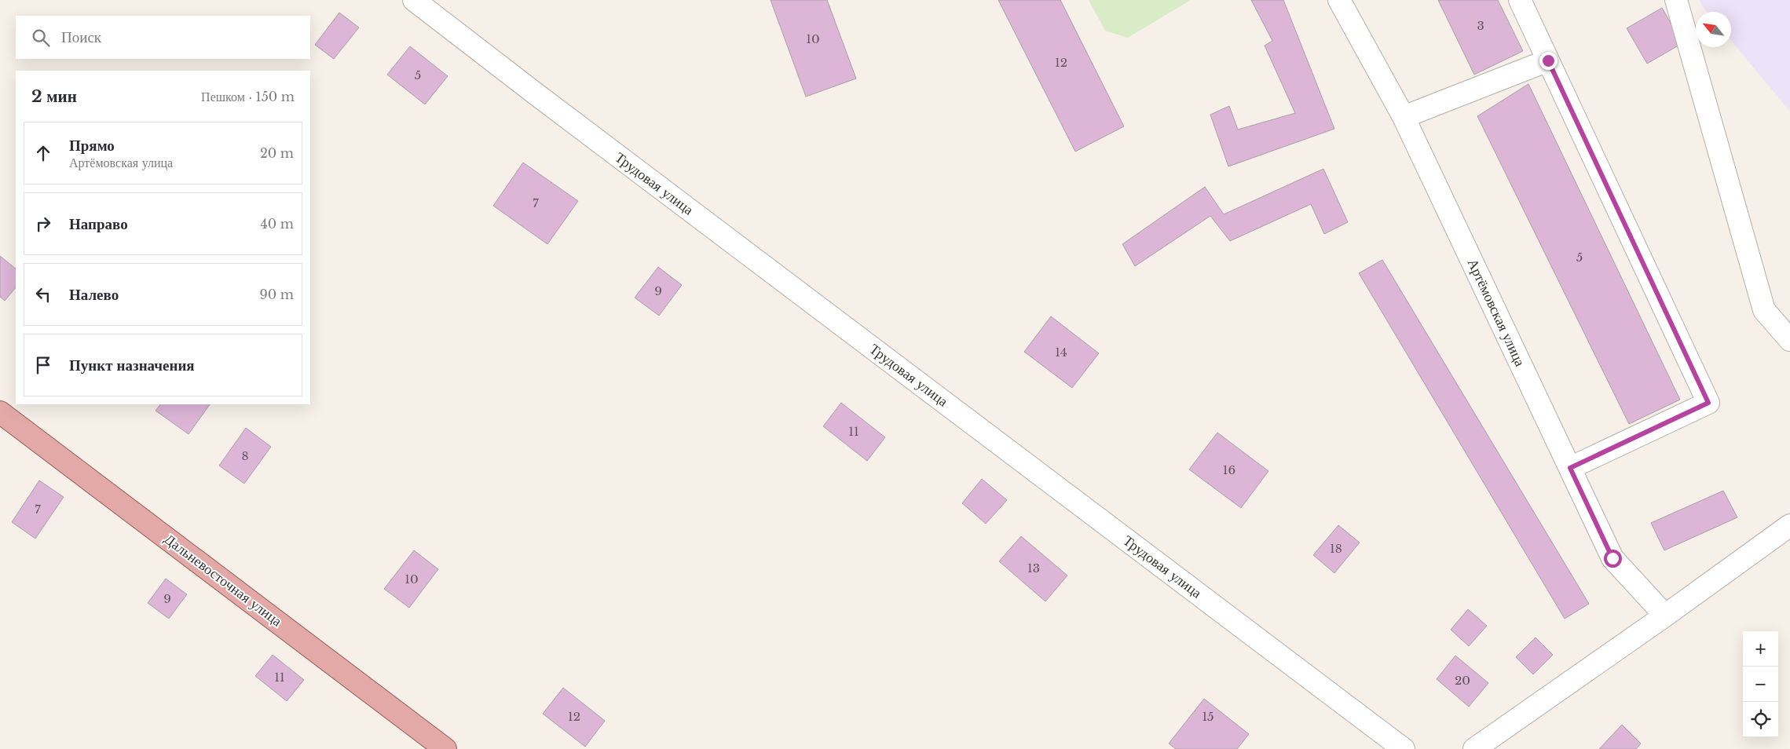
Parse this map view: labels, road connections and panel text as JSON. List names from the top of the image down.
{
  "streets": {
    "main road": ["Дальневосточная улица"],
    "street": ["Трудовая улица", "Артёмовская улица"]
  },
  "house_numbers": [
    "3",
    "10",
    "12",
    "5",
    "7",
    "5",
    "9",
    "14",
    "11",
    "8",
    "16",
    "7",
    "18",
    "13",
    "10",
    "9",
    "11",
    "20",
    "12",
    "15"
  ],
  "north": "top left",
  "page": {
    "search": "Поиск",
    "heading": ["2 мин", "Пешком · 150 m"],
    "list": [
      ["Прямо", "Артёмовская улица", "20 m"],
      ["Направо", "40 m"],
      ["Налево", "90 m"],
      "Пункт назначения"
    ],
    "map_buttons": ["+", "−"]
  }
}
